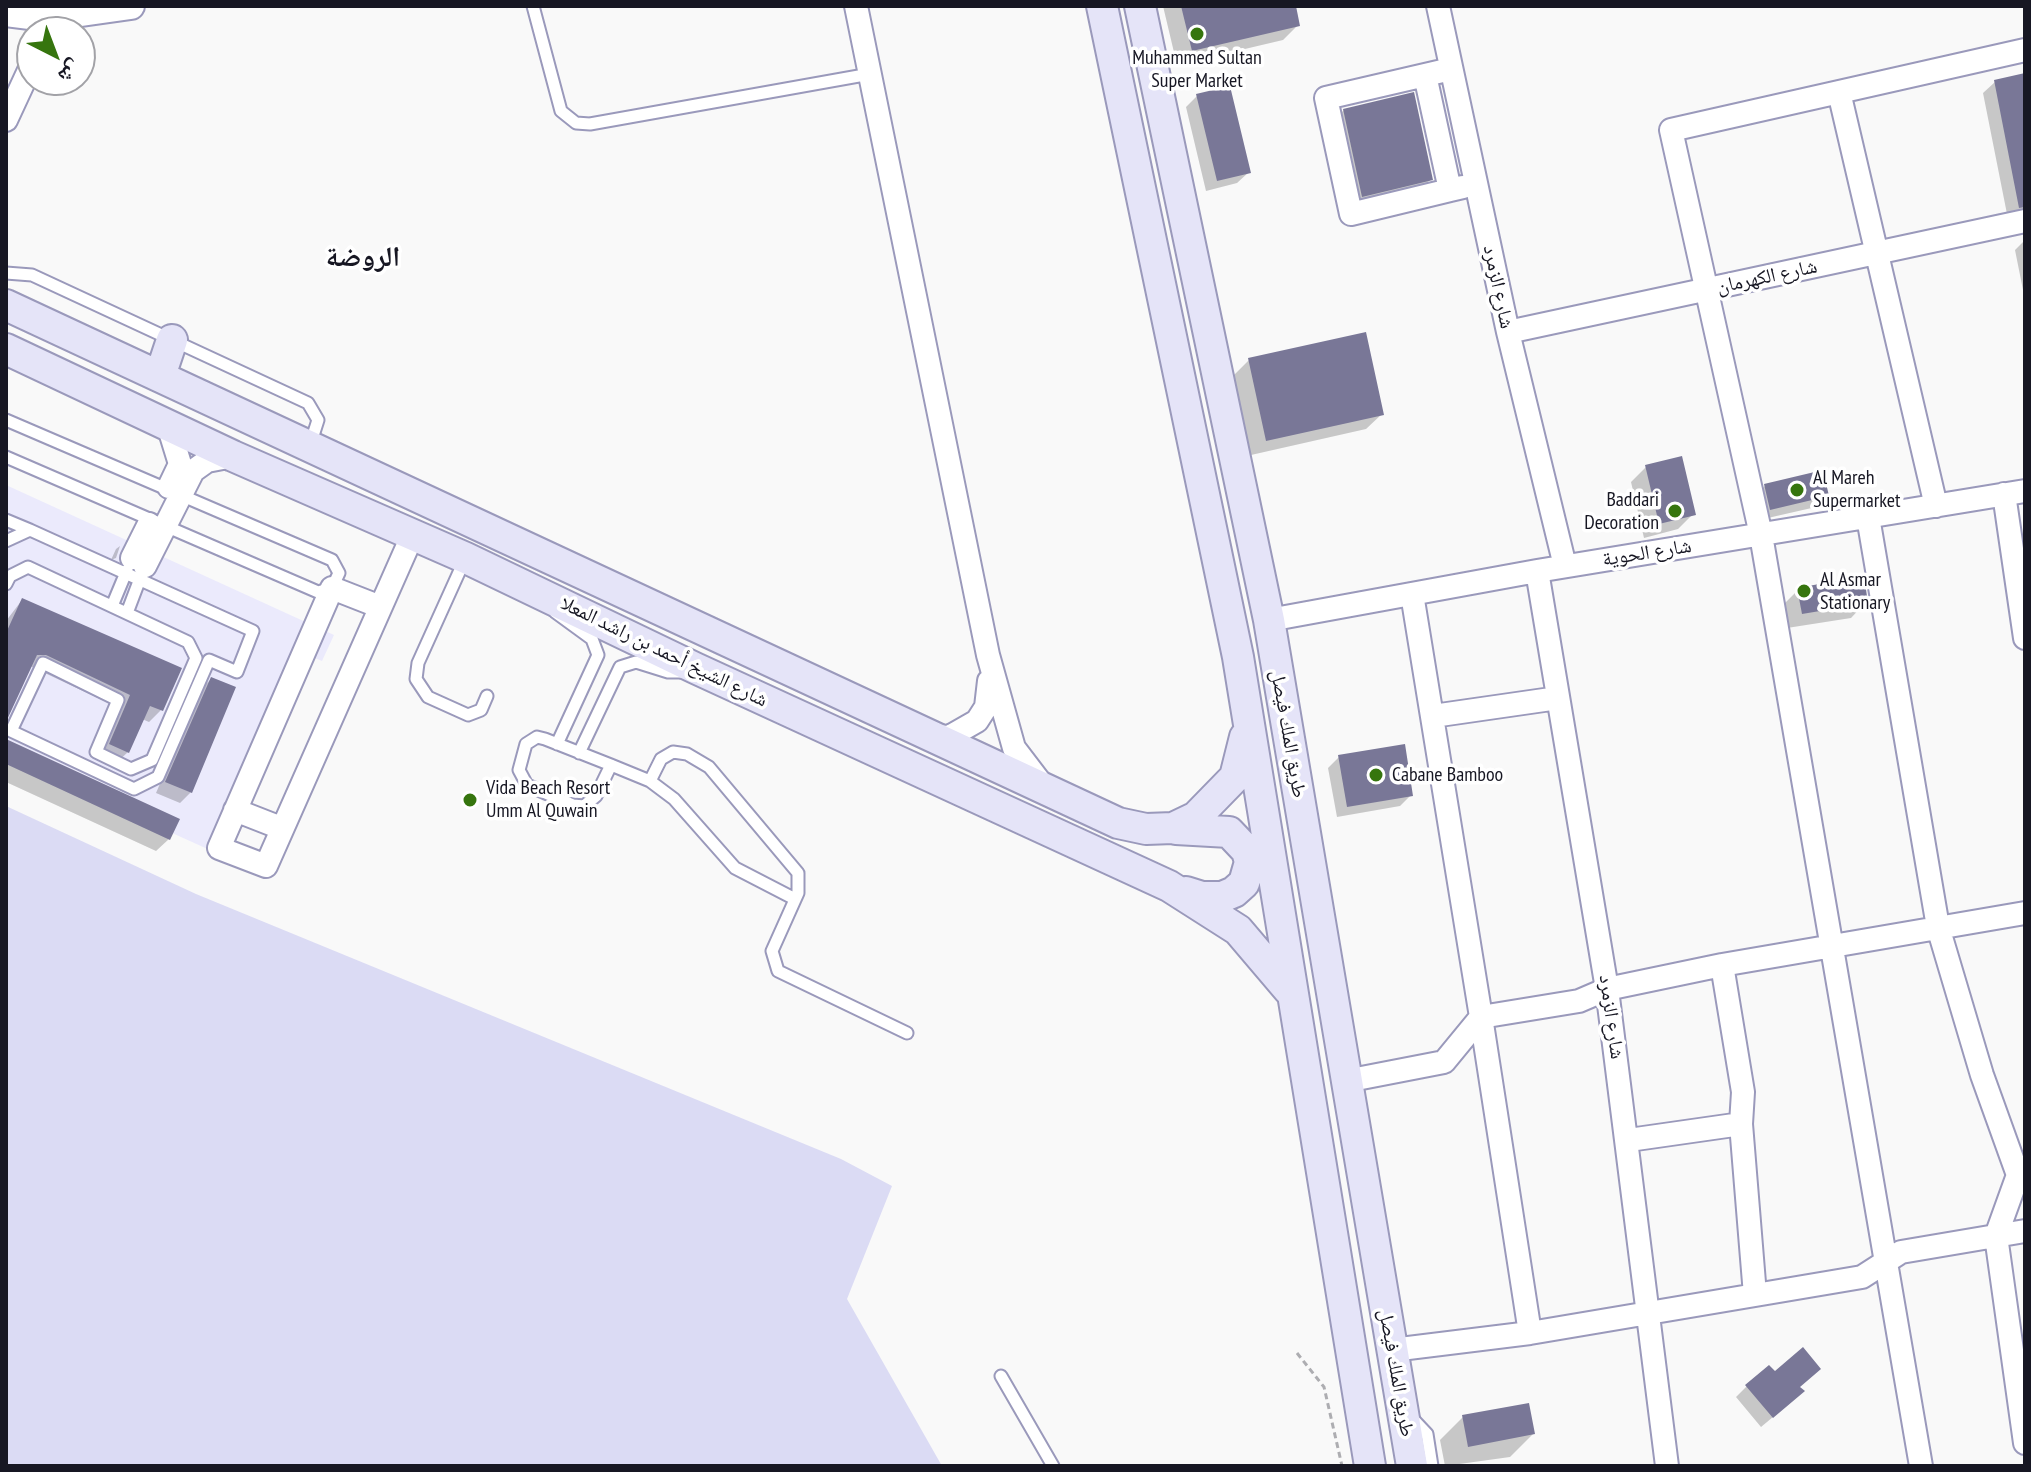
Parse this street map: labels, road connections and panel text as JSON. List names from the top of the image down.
{
  "streets": {
    "main road": ["شارع الشيخ أحمد بن راشد المعلا", "طريق الملك فيصل"],
    "street": ["شارع الكهرمان", "شارع الزمرد", "شارع الحوية"]
  },
  "crossings": [
    ["شارع الكهرمان", "شارع الزمرد"],
    ["شارع الزمرد", "شارع الحوية"],
    ["شارع الحوية", "طريق الملك فيصل"],
    ["شارع الشيخ أحمد بن راشد المعلا", "طريق الملك فيصل"]
  ],
  "districts": ["الروضة"],
  "places": [
    "Muhammed Sultan Super Market",
    "Al Mareh Supermarket",
    "Baddari Decoration",
    "Al Asmar Stationary",
    "Cabane Bamboo",
    "Vida Beach Resort Umm Al Quwain"
  ],
  "north": "bottom right"
}
